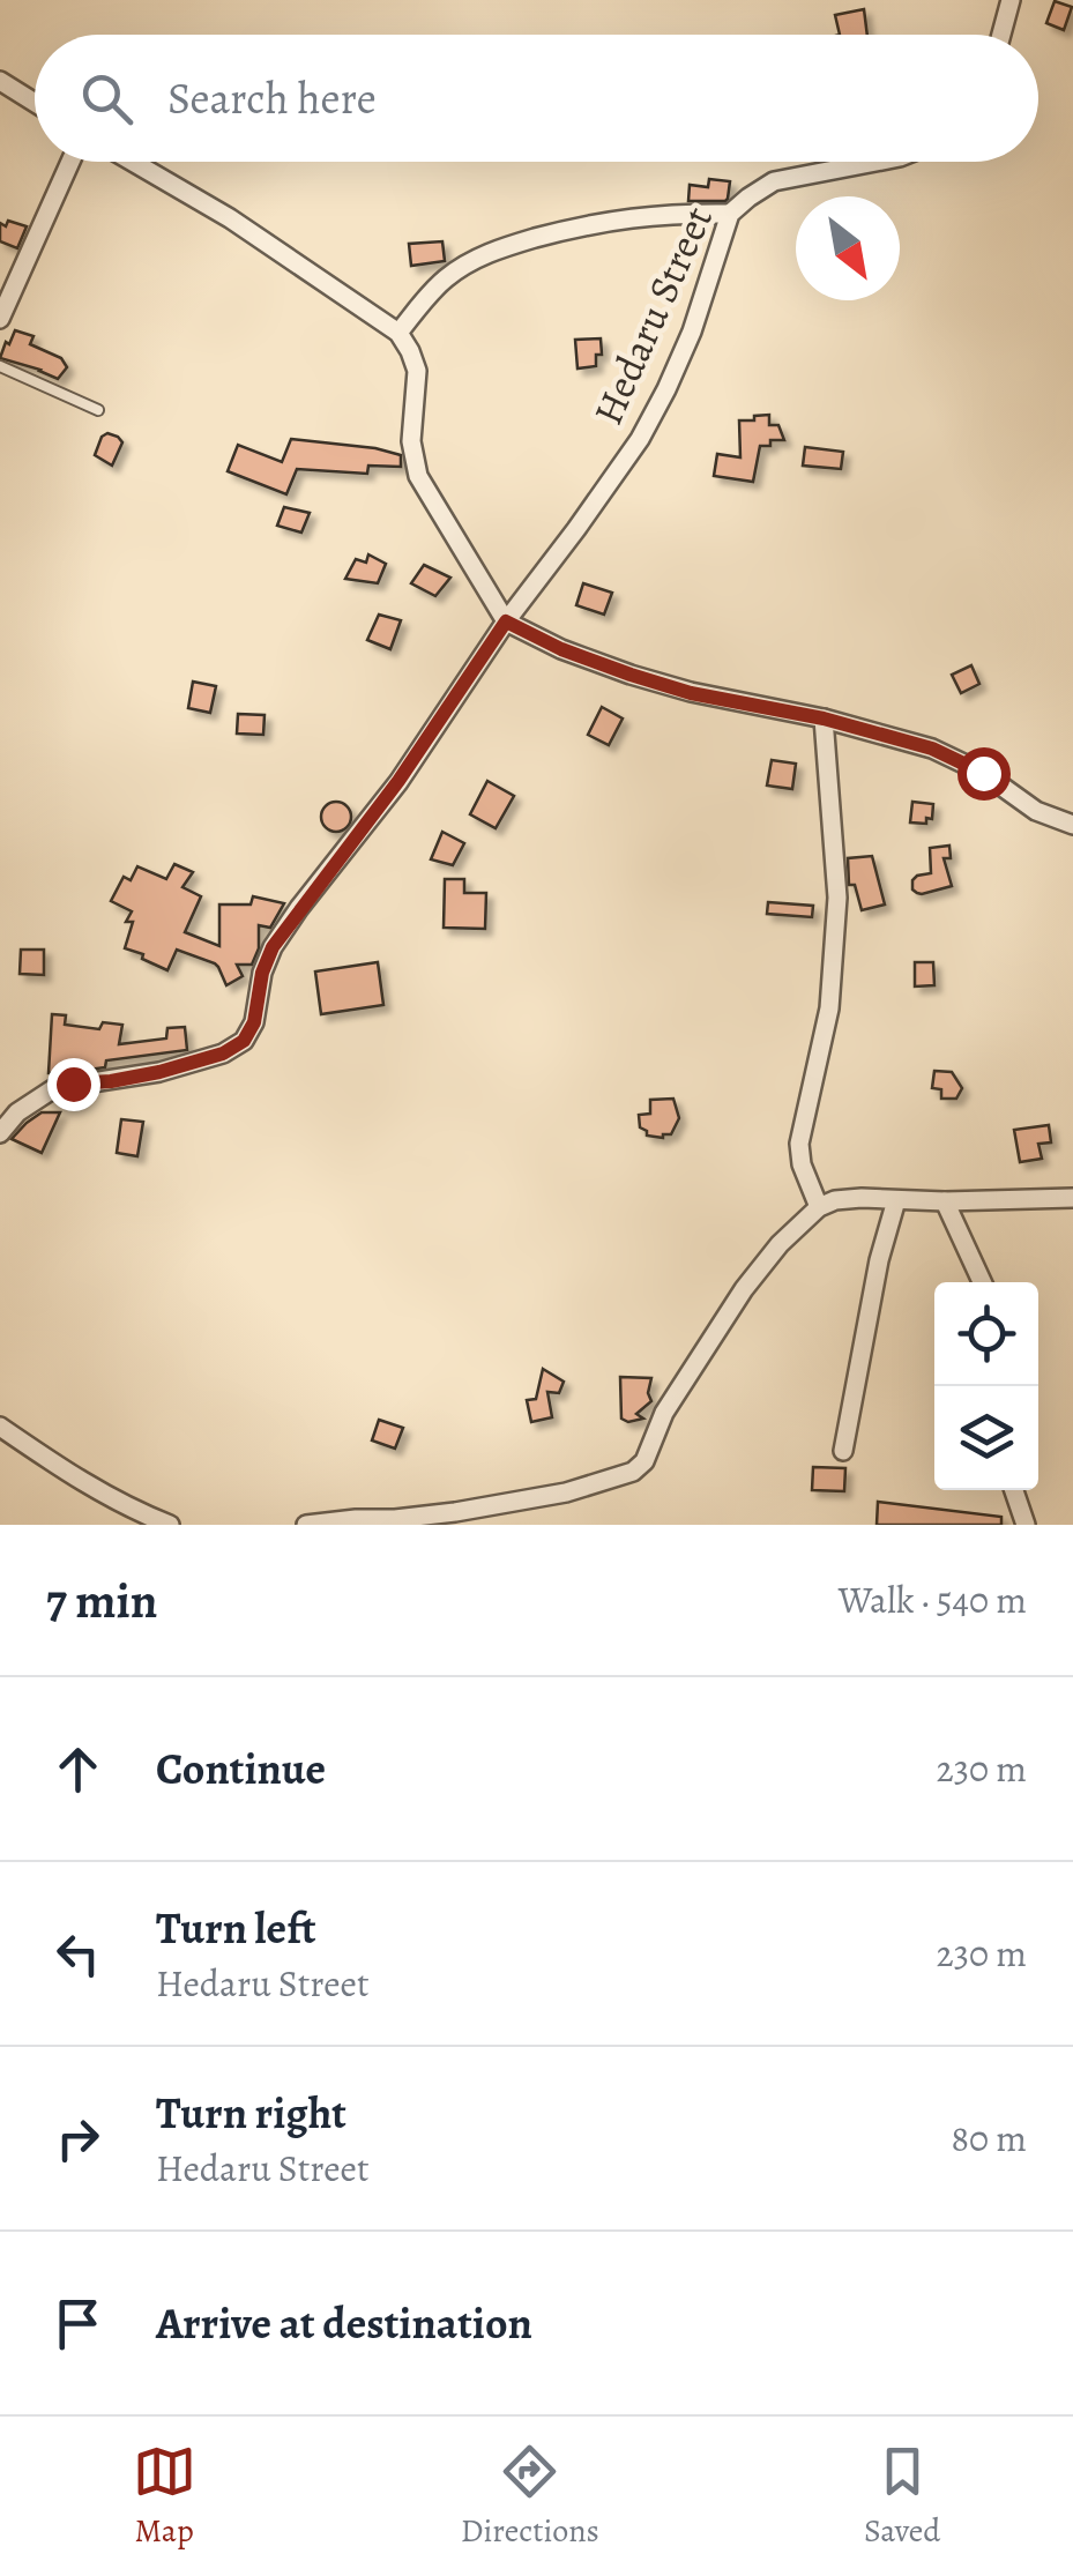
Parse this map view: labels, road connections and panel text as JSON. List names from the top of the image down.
{
  "streets": {
    "street": ["Hedaru Street"]
  },
  "north": "bottom right",
  "page": {
    "search": "Search here",
    "heading": ["7 min", "Walk · 540 m"],
    "list": [
      ["Continue", "230 m"],
      ["Turn left", "Hedaru Street", "230 m"],
      ["Turn right", "Hedaru Street", "80 m"],
      "Arrive at destination"
    ],
    "nav": ["Map", "Directions", "Saved"]
  }
}
